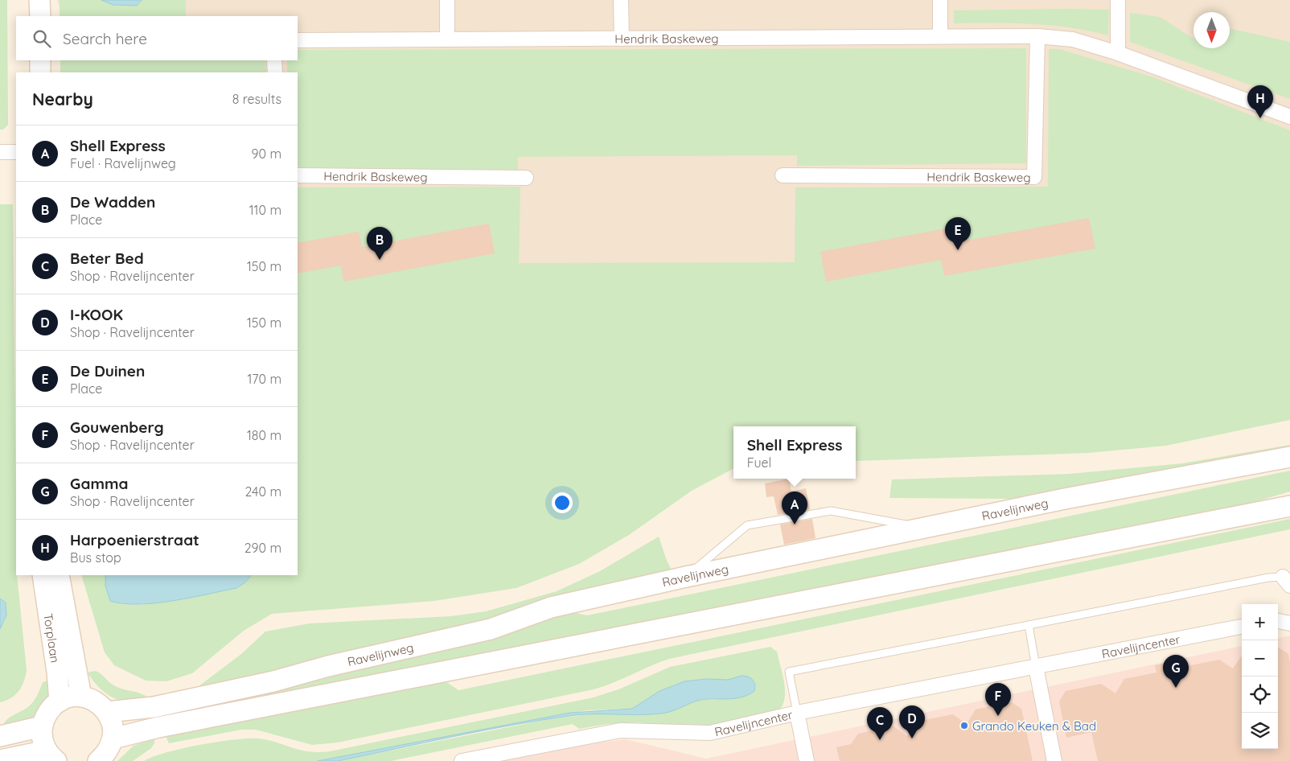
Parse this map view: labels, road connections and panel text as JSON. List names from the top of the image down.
{
  "streets": {
    "main road": ["Ravelijnweg", "Torplaan"],
    "street": ["Hendrik Baskeweg", "Ravelijncenter"]
  },
  "places": ["Grando Keuken & Bad"],
  "north": "bottom",
  "page": {
    "search": "Search here",
    "heading": ["Nearby", "8 results"],
    "pins": [
      "H",
      "E",
      "B",
      "A",
      "G",
      "F",
      "D",
      "C"
    ],
    "list": [
      {
        "mark": "A",
        "name": "Shell Express",
        "note": "Fuel · Ravelijnweg",
        "value": "90 m"
      },
      {
        "mark": "B",
        "name": "De Wadden",
        "note": "Place",
        "value": "110 m"
      },
      {
        "mark": "C",
        "name": "Beter Bed",
        "note": "Shop · Ravelijncenter",
        "value": "150 m"
      },
      {
        "mark": "D",
        "name": "I-KOOK",
        "note": "Shop · Ravelijncenter",
        "value": "150 m"
      },
      {
        "mark": "E",
        "name": "De Duinen",
        "note": "Place",
        "value": "170 m"
      },
      {
        "mark": "F",
        "name": "Gouwenberg",
        "note": "Shop · Ravelijncenter",
        "value": "180 m"
      },
      {
        "mark": "G",
        "name": "Gamma",
        "note": "Shop · Ravelijncenter",
        "value": "240 m"
      },
      {
        "mark": "H",
        "name": "Harpoenierstraat",
        "note": "Bus stop",
        "value": "290 m"
      }
    ],
    "popup": ["Shell Express", "Fuel"],
    "map_buttons": ["+", "−"]
  }
}
